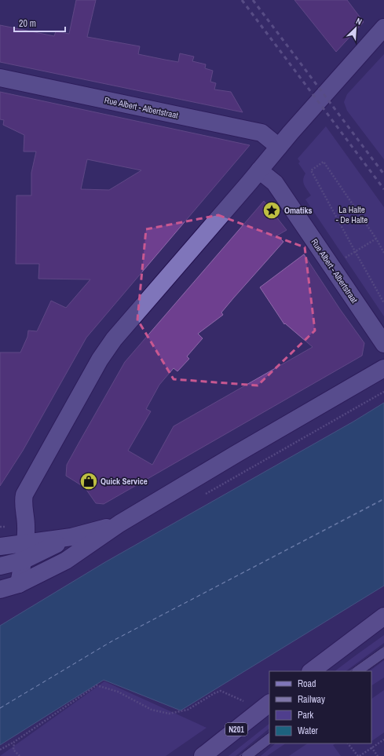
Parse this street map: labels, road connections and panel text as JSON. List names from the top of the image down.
{
  "streets": {
    "main road": ["N201"],
    "street": ["Rue Albert - Albertstraat"]
  },
  "parks": ["La Halte - De Halte"],
  "places": {
    "place": ["Omatiks"],
    "shop": ["Quick Service"]
  },
  "legend": [
    "Road",
    "Railway",
    "Park",
    "Water"
  ],
  "scale_bar": "20 m",
  "north": "top right"
}
